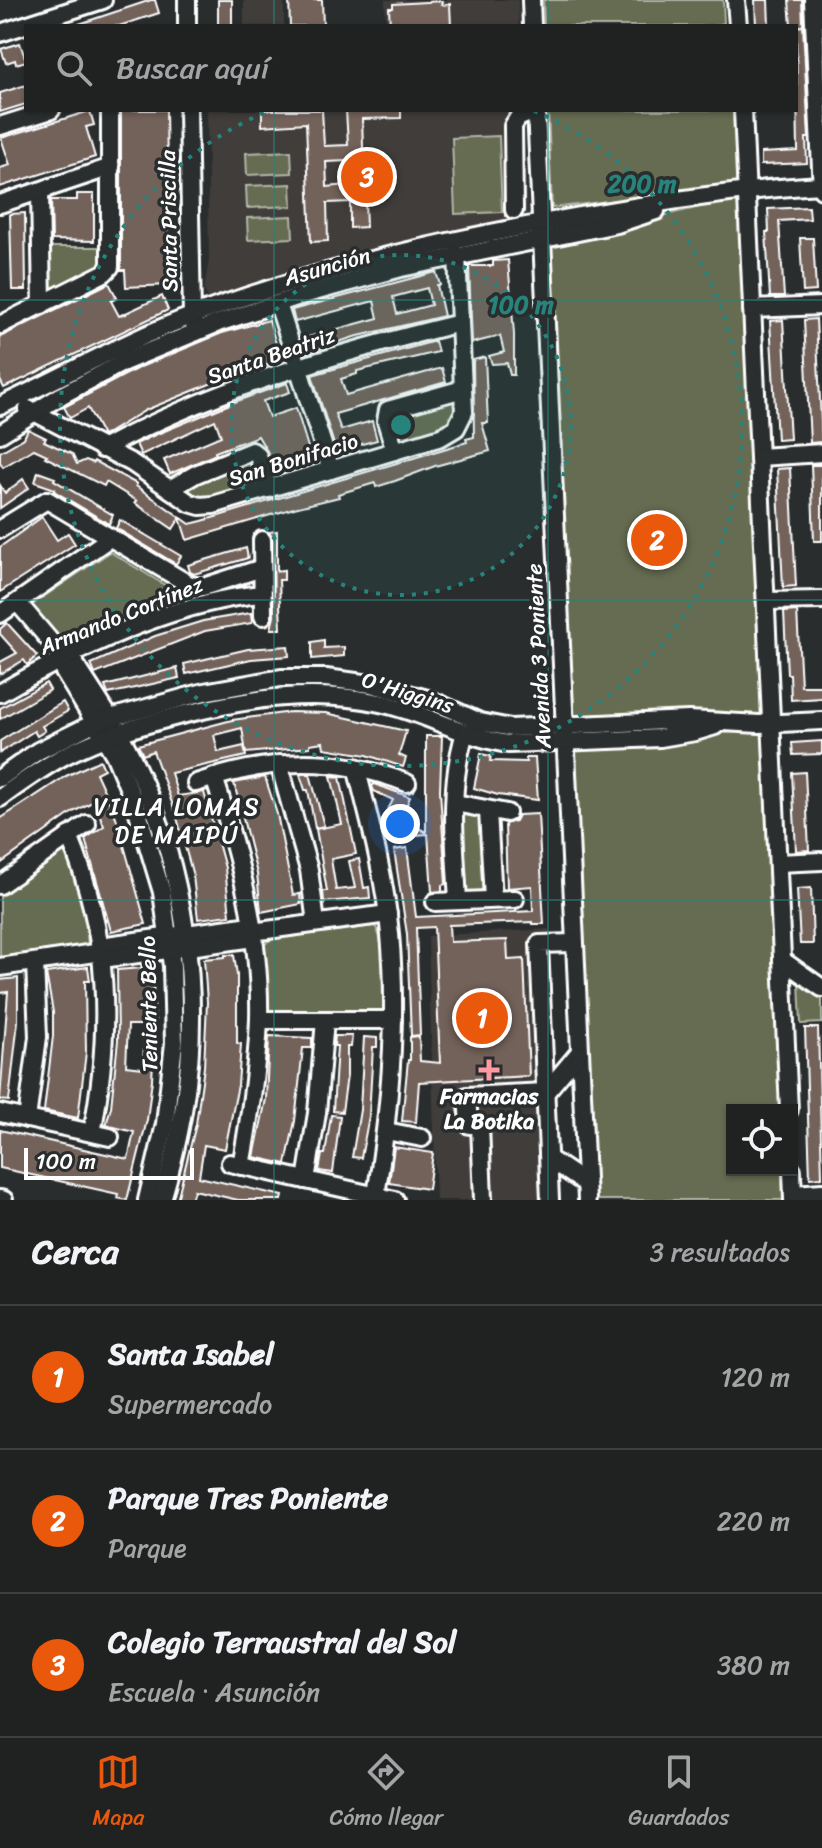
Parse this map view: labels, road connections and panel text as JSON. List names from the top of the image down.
{
  "streets": {
    "street": [
      "Santa Priscilla",
      "Asunción",
      "Santa Beatriz",
      "San Bonifacio",
      "Armando Cortínez",
      "Avenida 3 Poniente",
      "O'Higgins",
      "Teniente Bello"
    ]
  },
  "crossings": [
    ["Santa Priscilla", "Asunción"],
    ["Asunción", "San Bonifacio"],
    ["Asunción", "Avenida 3 Poniente"],
    ["Santa Beatriz", "San Bonifacio"],
    ["Armando Cortínez", "Teniente Bello"],
    ["Avenida 3 Poniente", "O'Higgins"],
    ["O'Higgins", "Teniente Bello"]
  ],
  "districts": ["VILLA LOMAS DE MAIPÚ"],
  "places": {
    "health": ["Farmacias La Botika"]
  },
  "scale_bar": "100 m",
  "page": {
    "search": "Buscar aquí",
    "pins": ["3", "2", "1"],
    "scale": "100 m",
    "heading": ["Cerca", "3 resultados"],
    "list": [
      {
        "mark": "1",
        "name": "Santa Isabel",
        "note": "Supermercado",
        "value": "120 m"
      },
      {
        "mark": "2",
        "name": "Parque Tres Poniente",
        "note": "Parque",
        "value": "220 m"
      },
      {
        "mark": "3",
        "name": "Colegio Terraustral del Sol",
        "note": "Escuela · Asunción",
        "value": "380 m"
      }
    ],
    "nav": ["Mapa", "Cómo llegar", "Guardados"]
  },
  "rings": ["200 m", "100 m"]
}
